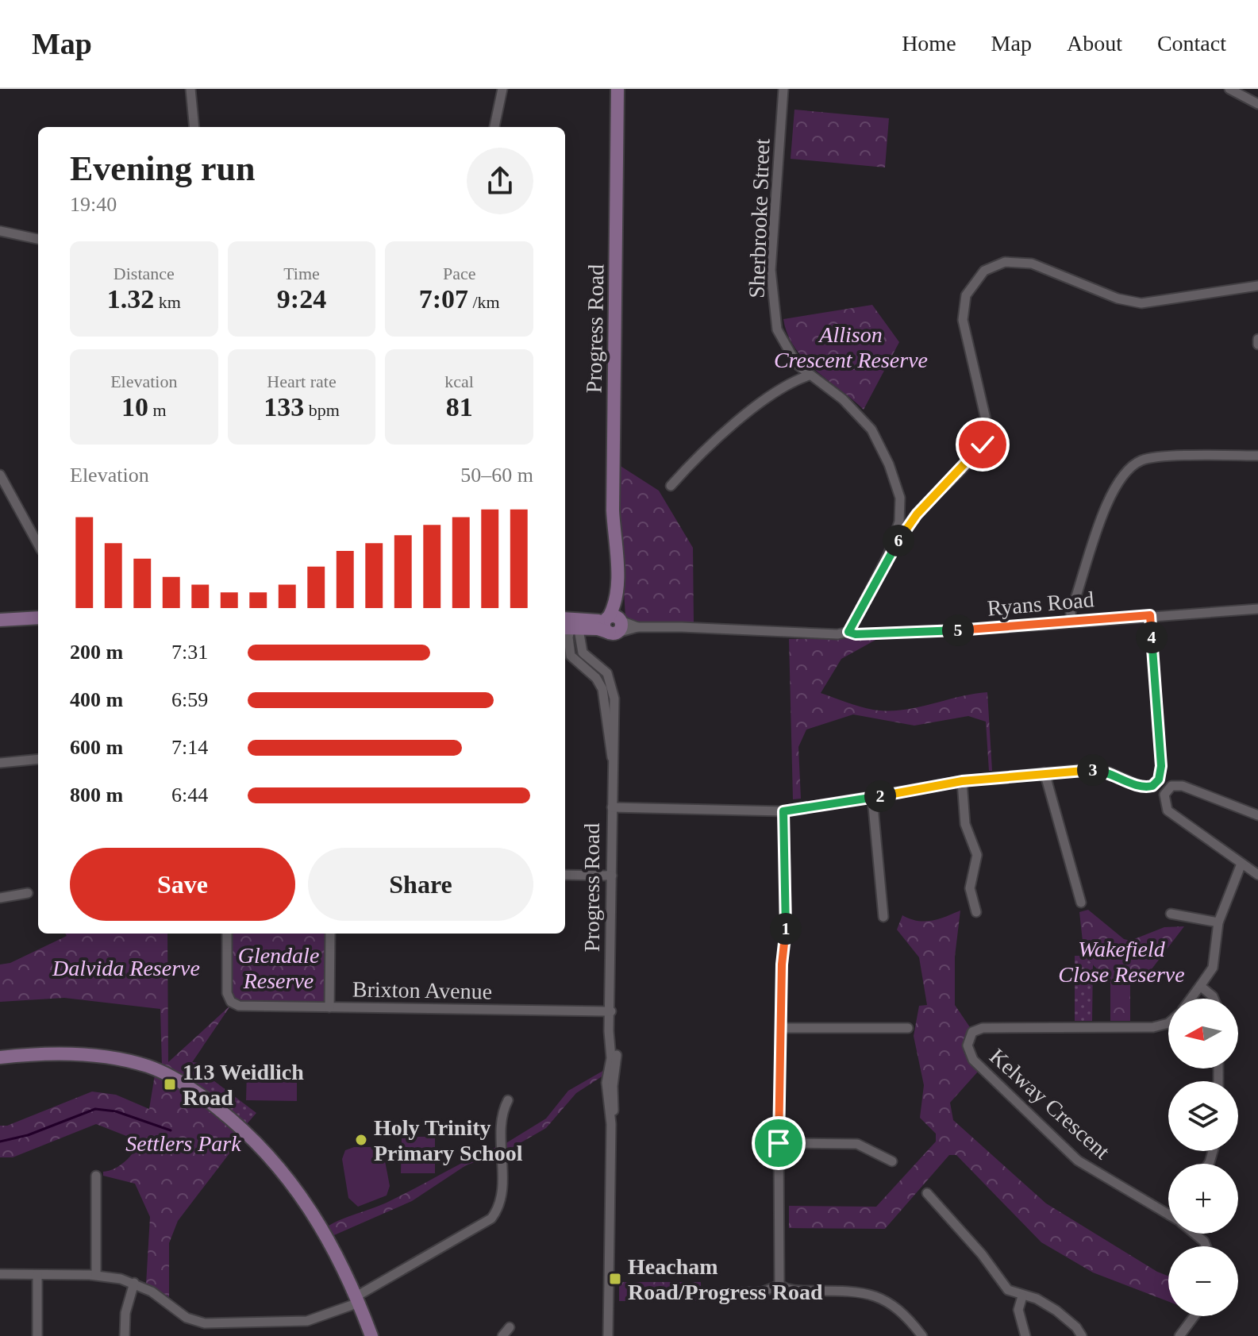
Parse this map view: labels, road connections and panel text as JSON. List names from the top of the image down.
{
  "streets": {
    "street": [
      "Sherbrooke Street",
      "Progress Road",
      "Ryans Road",
      "Brixton Avenue",
      "Kelway Crescent"
    ]
  },
  "crossings": [
    ["Progress Road", "Ryans Road"],
    ["Progress Road", "Brixton Avenue"]
  ],
  "parks": [
    "Allison Crescent Reserve",
    "Wakefield Close Reserve",
    "Glendale Reserve",
    "Dalvida Reserve",
    "Settlers Park"
  ],
  "places": {
    "transit": ["113 Weidlich Road", "Heacham Road/Progress Road"],
    "other": ["Holy Trinity Primary School"]
  },
  "north": "left",
  "page": {
    "header": "Map",
    "nav": [
      "Home",
      "Map",
      "About",
      "Contact"
    ],
    "heading": ["Evening run", "19:40"],
    "stats": [
      ["Distance", "1.32 km"],
      ["Time", "9:24"],
      ["Pace", "7:07 /km"],
      ["Elevation", "10 m"],
      ["Heart rate", "133 bpm"],
      ["kcal", "81"]
    ],
    "chart": ["Elevation", "50–60 m"],
    "pins": [
      "6",
      "5",
      "4",
      "3",
      "2",
      "1"
    ],
    "list": [
      {
        "name": "200 m",
        "note": "7:31"
      },
      {
        "name": "400 m",
        "note": "6:59"
      },
      {
        "name": "600 m",
        "note": "7:14"
      },
      {
        "name": "800 m",
        "note": "6:44"
      }
    ],
    "buttons": ["Save", "Share"],
    "map_buttons": ["+", "−"]
  }
}
